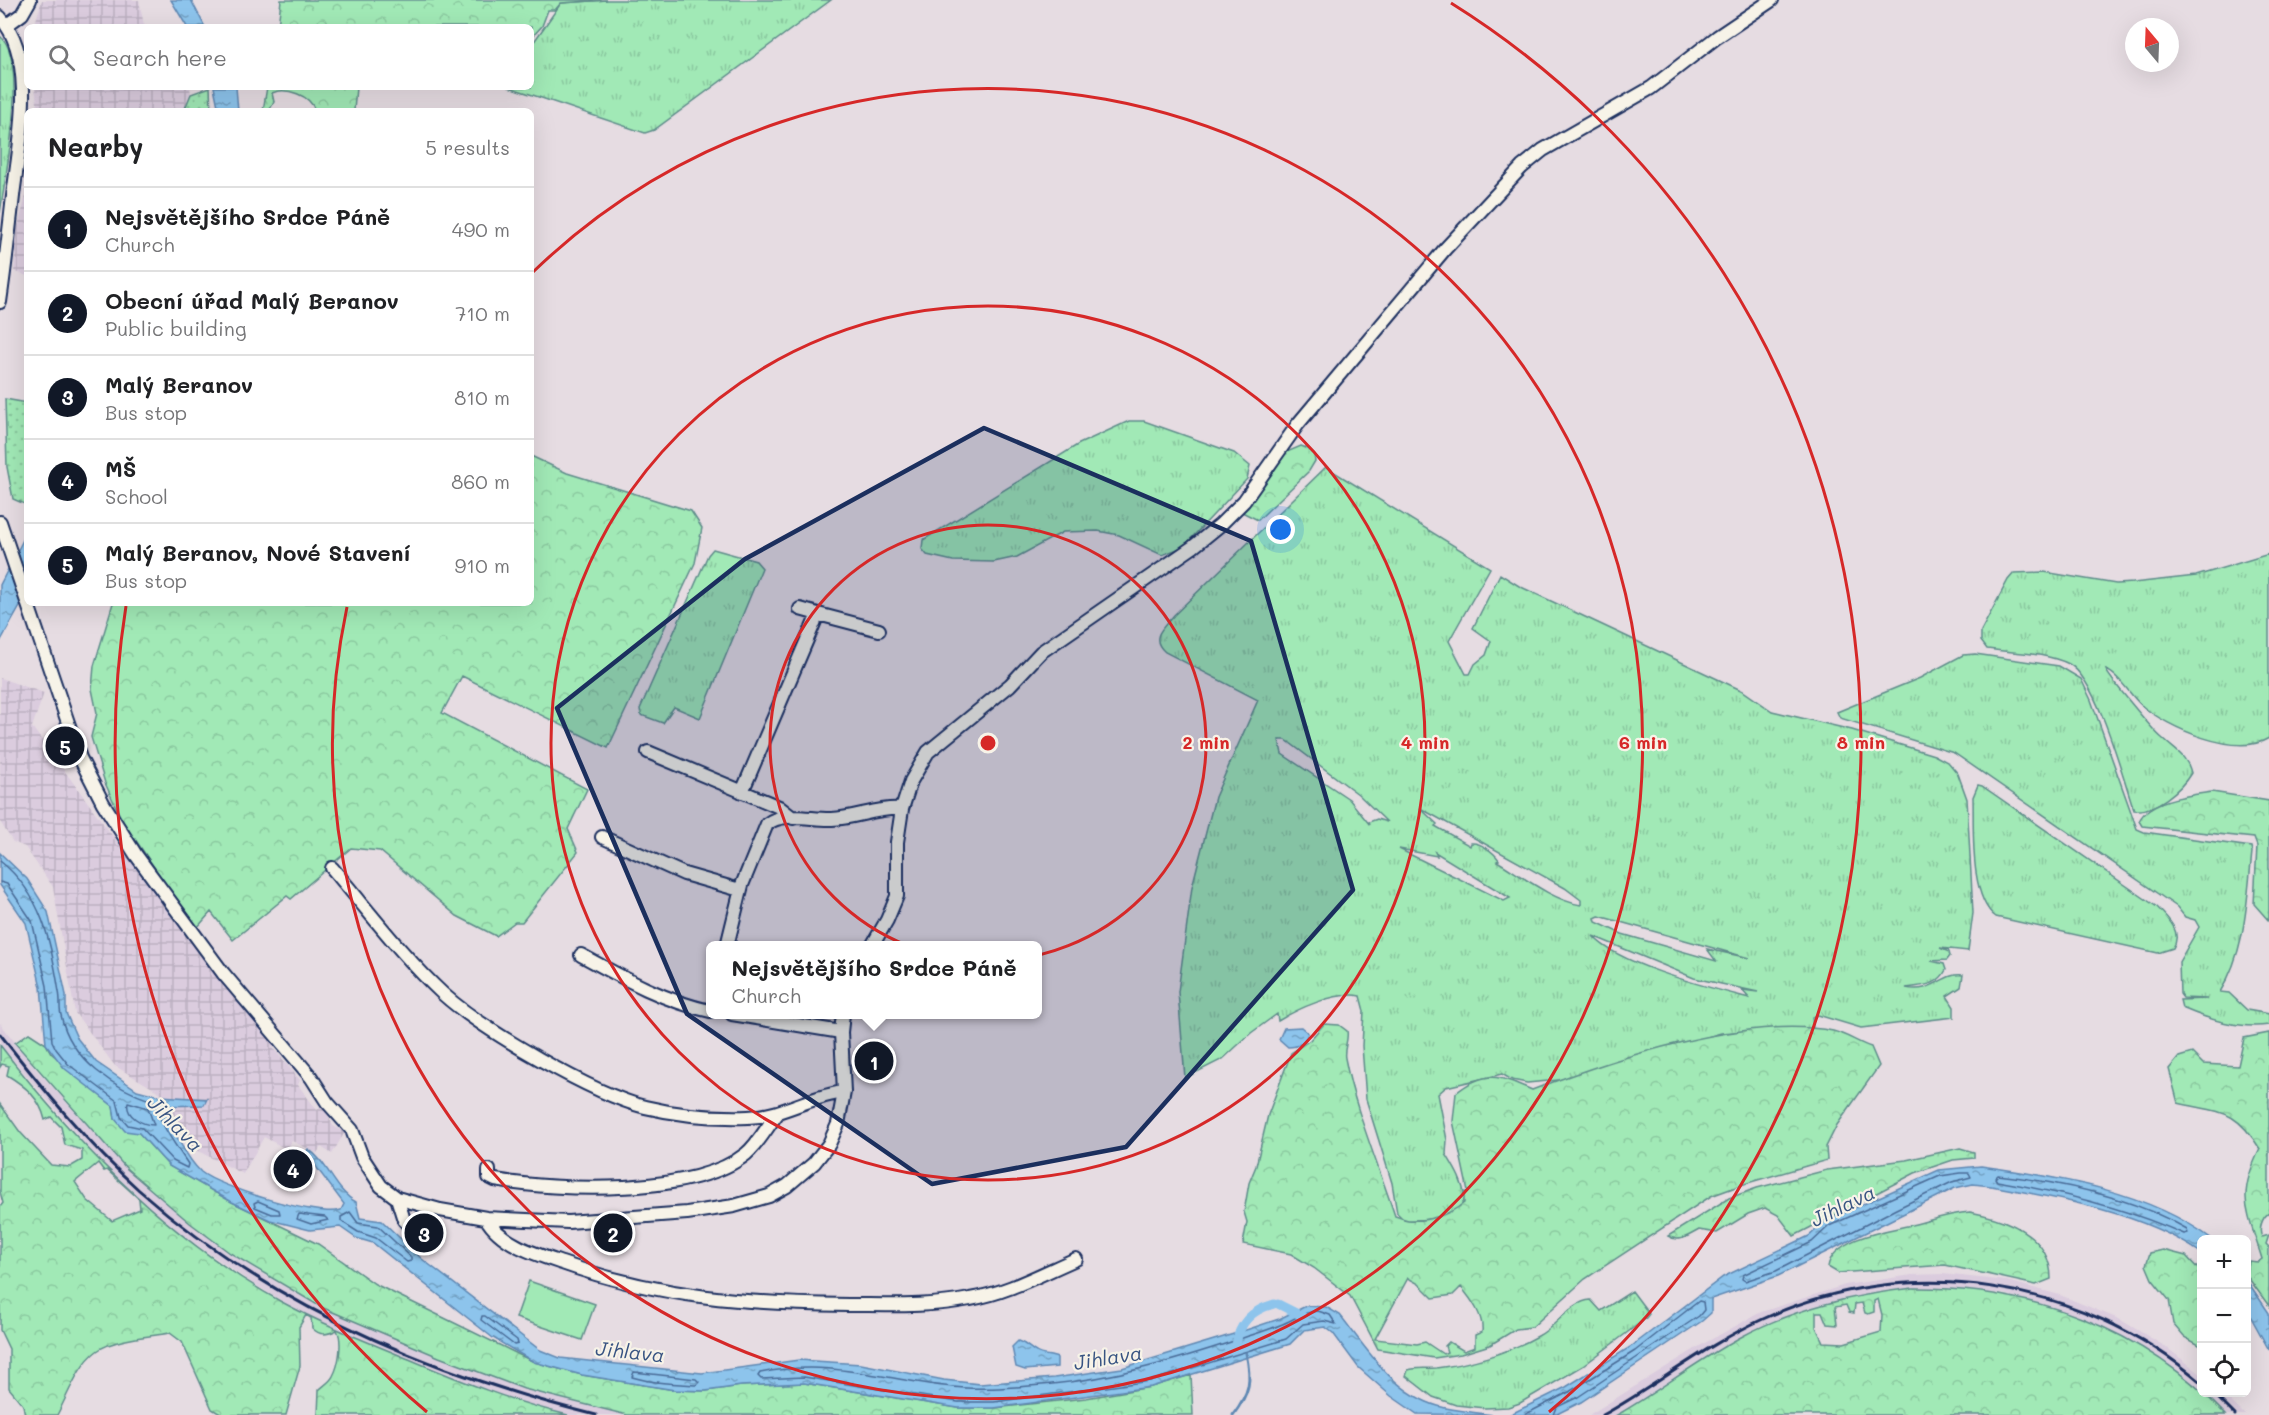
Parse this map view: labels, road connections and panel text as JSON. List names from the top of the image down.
{
  "water": ["Jihlava"],
  "north": "top",
  "page": {
    "search": "Search here",
    "heading": ["Nearby", "5 results"],
    "list": [
      {
        "mark": "1",
        "name": "Nejsvětějšího Srdce Páně",
        "note": "Church",
        "value": "490 m"
      },
      {
        "mark": "2",
        "name": "Obecní úřad Malý Beranov",
        "note": "Public building",
        "value": "710 m"
      },
      {
        "mark": "3",
        "name": "Malý Beranov",
        "note": "Bus stop",
        "value": "810 m"
      },
      {
        "mark": "4",
        "name": "MŠ",
        "note": "School",
        "value": "860 m"
      },
      {
        "mark": "5",
        "name": "Malý Beranov, Nové Stavení",
        "note": "Bus stop",
        "value": "910 m"
      }
    ],
    "pins": [
      "5",
      "1",
      "4",
      "2",
      "3"
    ],
    "popup": ["Nejsvětějšího Srdce Páně", "Church"],
    "map_buttons": ["+", "−"]
  },
  "rings": [
    "2 min",
    "4 min",
    "6 min",
    "8 min"
  ]
}
